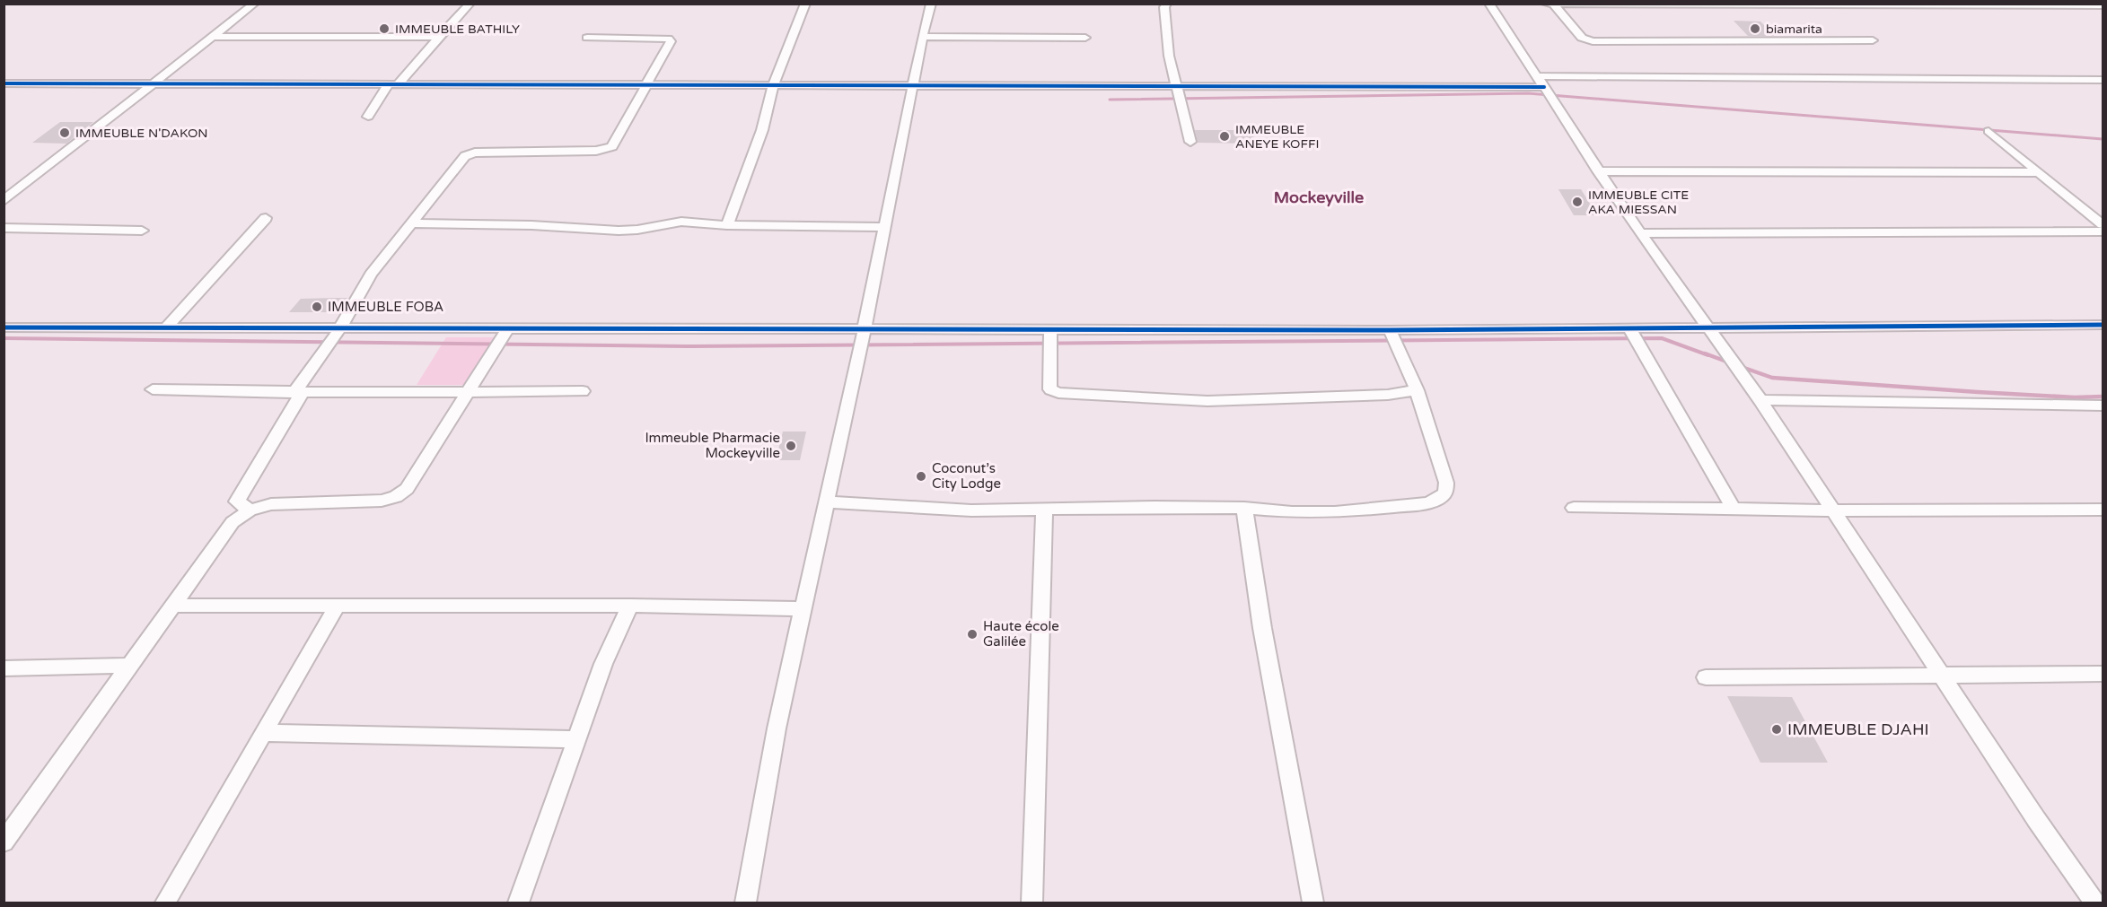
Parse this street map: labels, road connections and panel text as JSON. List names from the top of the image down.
{
  "districts": ["Mockeyville"],
  "places": [
    "IMMEUBLE BATHILY",
    "biamarita",
    "IMMEUBLE N'DAKON",
    "IMMEUBLE ANEYE KOFFI",
    "IMMEUBLE CITE AKA MIESSAN",
    "IMMEUBLE FOBA",
    "Immeuble Pharmacie Mockeyville",
    "Coconut’s City Lodge",
    "Haute école Galilée",
    "IMMEUBLE DJAHI"
  ]
}
